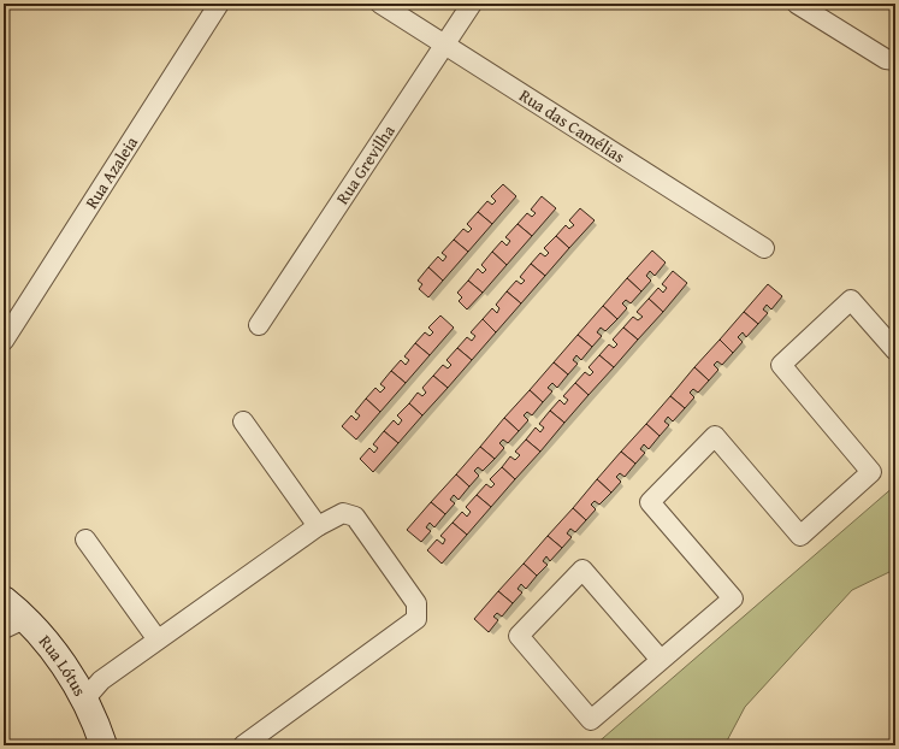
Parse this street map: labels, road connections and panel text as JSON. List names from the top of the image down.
{
  "streets": {
    "street": [
      "Rua das Camélias",
      "Rua Grevilha",
      "Rua Azaleia",
      "Rua Lótus"
    ]
  },
  "crossings": [
    ["Rua das Camélias", "Rua Grevilha"]
  ]
}
